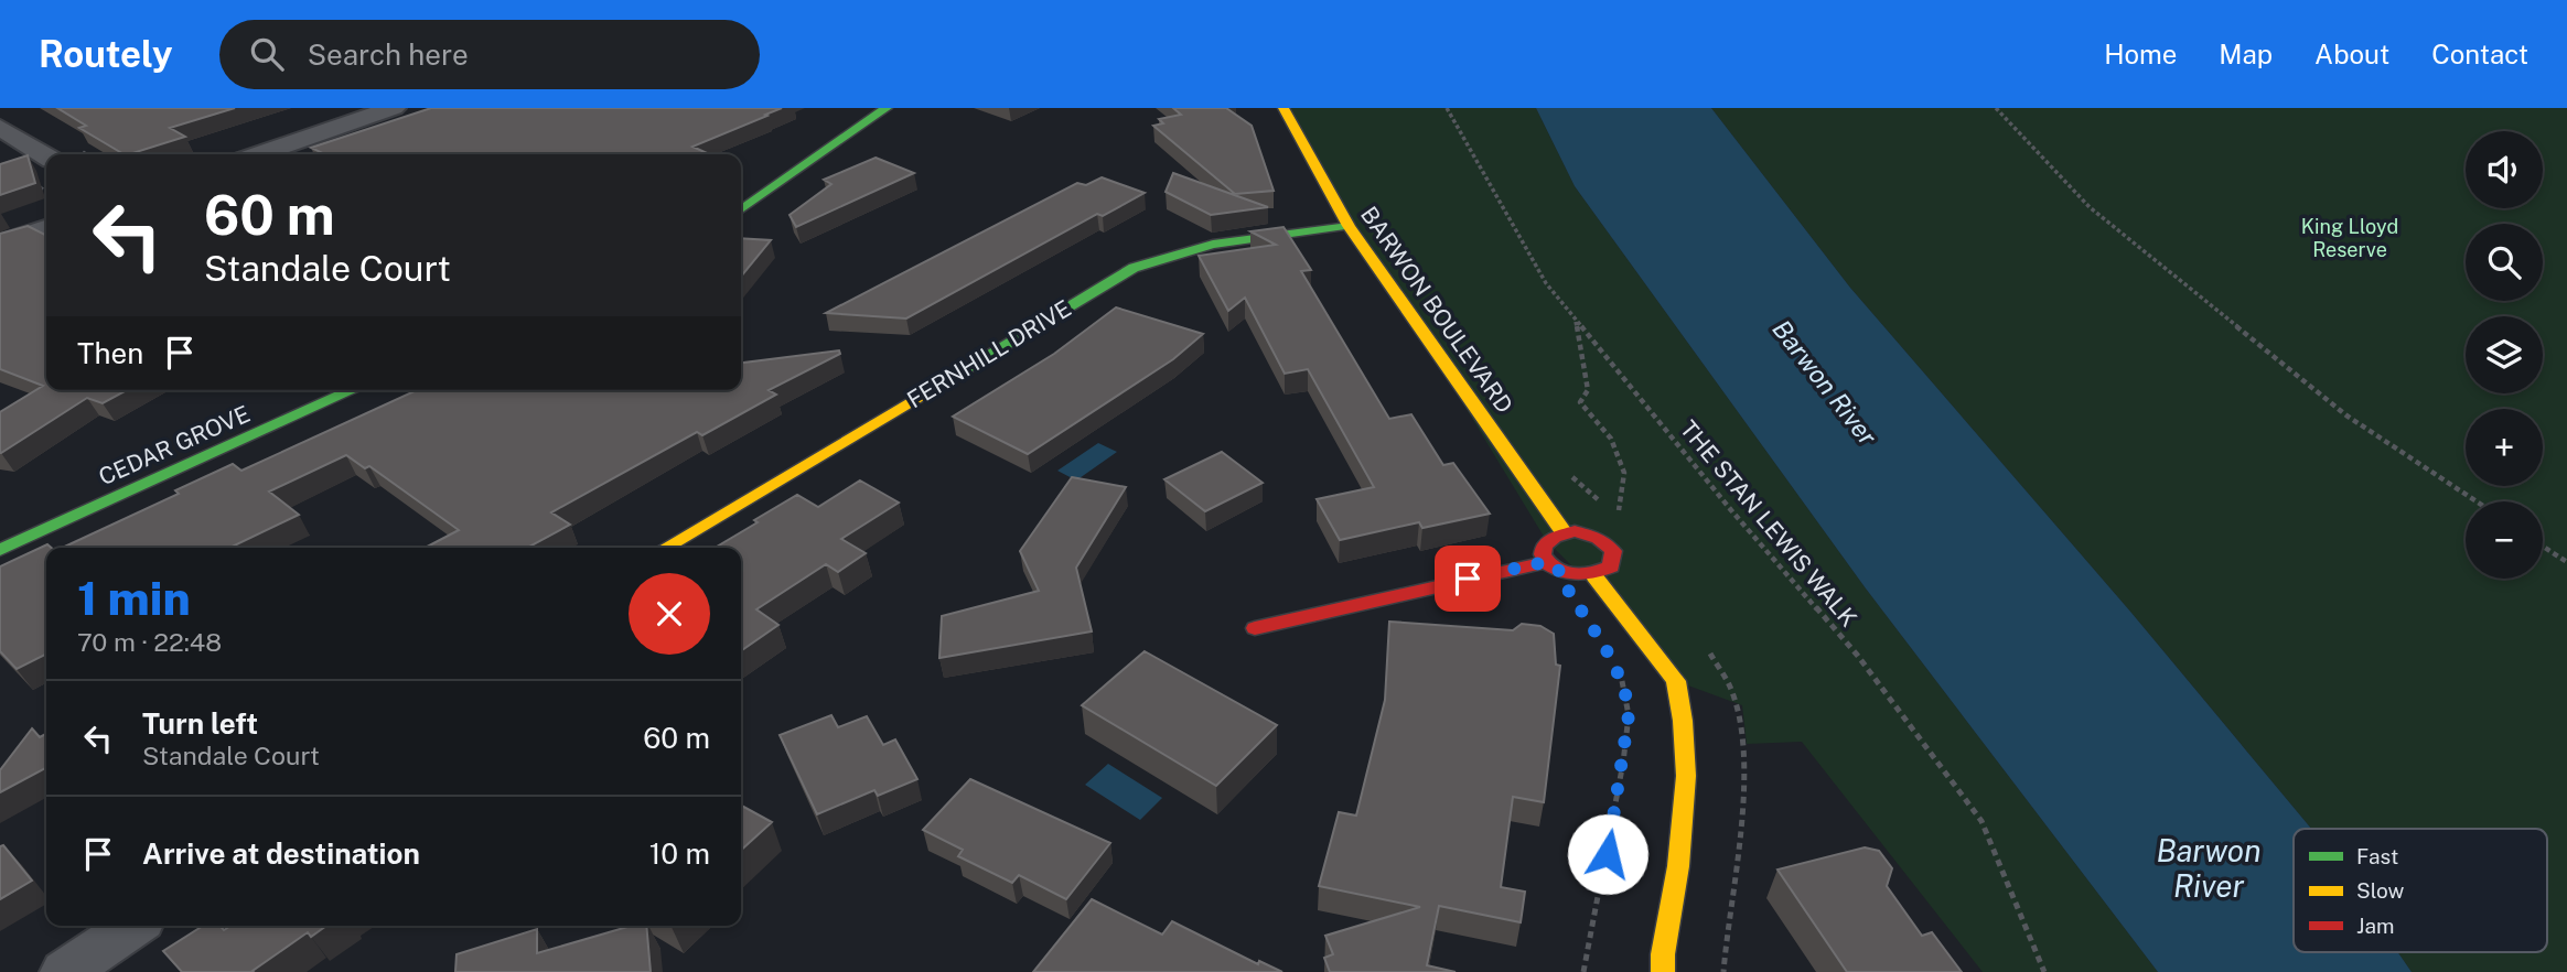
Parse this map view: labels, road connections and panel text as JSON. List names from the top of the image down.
{
  "streets": {
    "street": ["BARWON BOULEVARD", "FERNHILL DRIVE", "CEDAR GROVE"],
    "path": ["THE STAN LEWIS WALK"]
  },
  "crossings": [
    ["BARWON BOULEVARD", "FERNHILL DRIVE"]
  ],
  "water": ["Barwon River"],
  "parks": ["King Lloyd Reserve"],
  "legend": ["Fast", "Slow", "Jam"],
  "page": {
    "header": "Routely",
    "search": "Search here",
    "nav": [
      "Home",
      "Map",
      "About",
      "Contact"
    ],
    "map_buttons": ["+", "−"],
    "turn": ["60 m", "Standale Court"],
    "then": "Then",
    "heading": ["1 min", "70 m · 22:48"],
    "list": [
      {
        "name": "Turn left",
        "note": "Standale Court",
        "value": "60 m"
      },
      {
        "name": "Arrive at destination",
        "value": "10 m"
      }
    ]
  }
}
